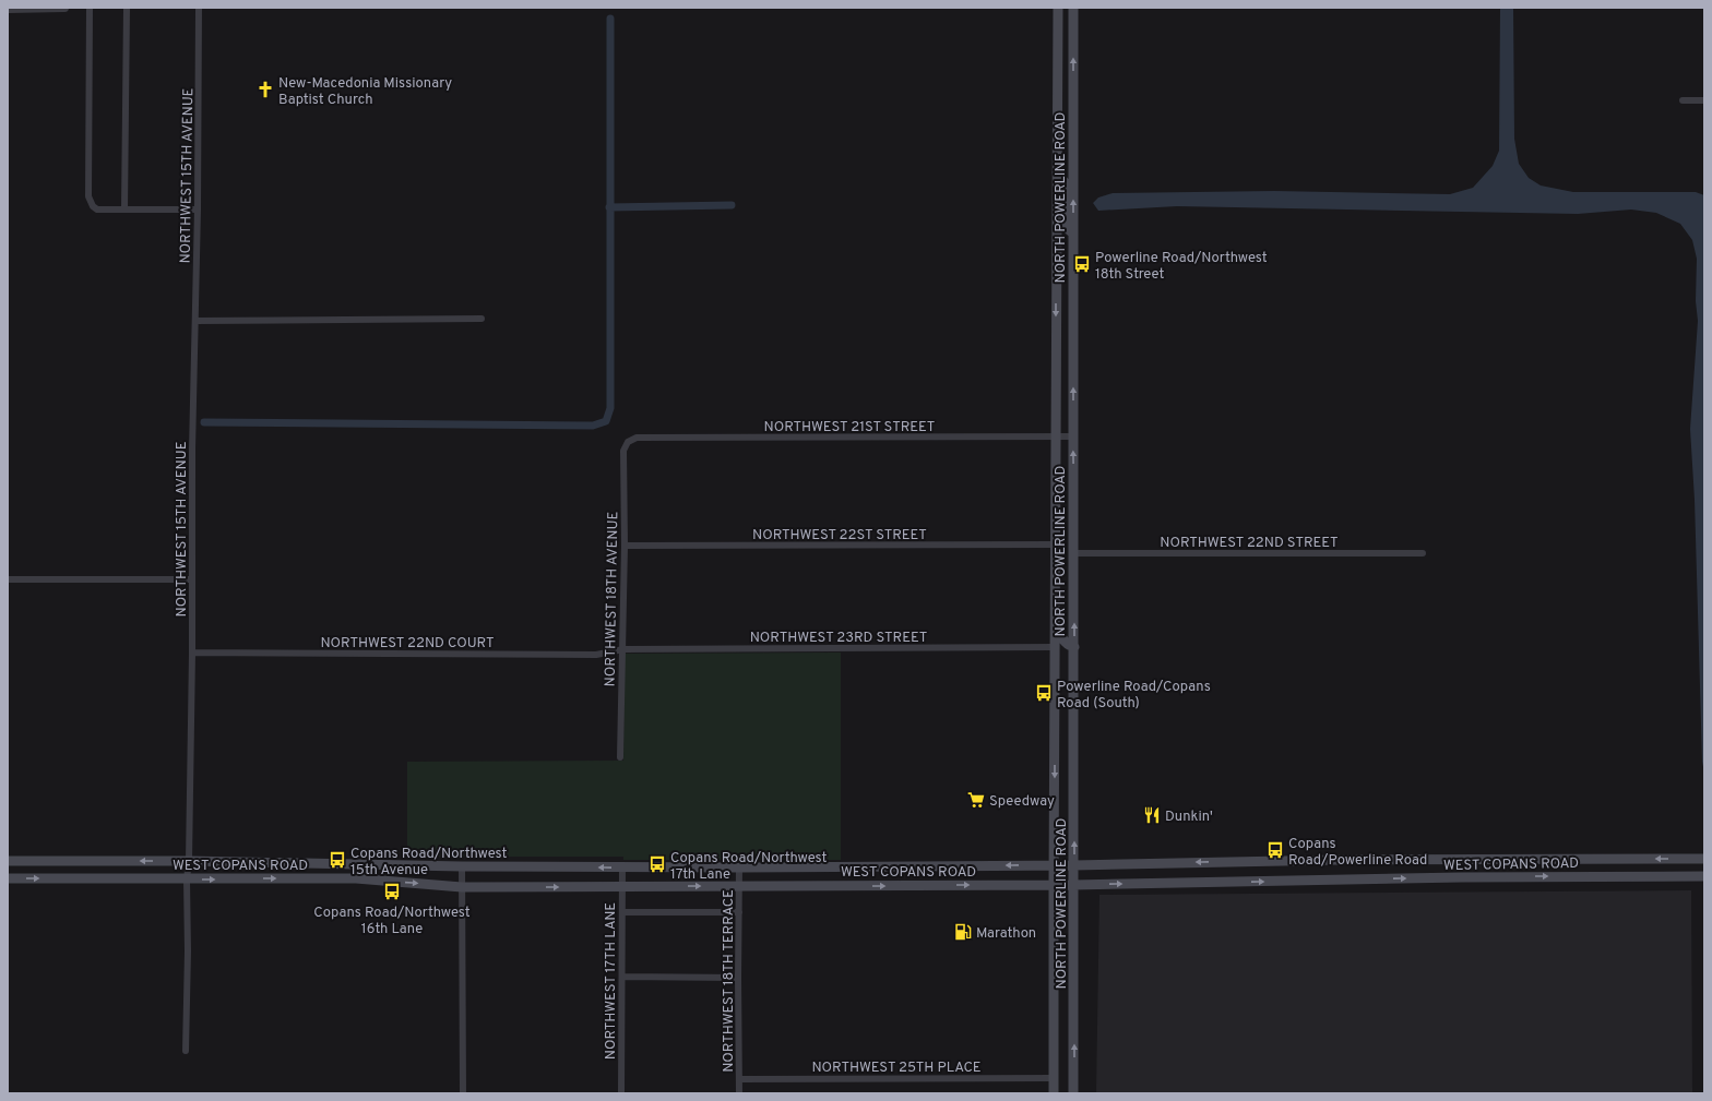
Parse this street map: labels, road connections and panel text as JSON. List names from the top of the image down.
{
  "streets": {
    "main road": ["NORTH POWERLINE ROAD", "WEST COPANS ROAD"],
    "street": [
      "NORTHWEST 15TH AVENUE",
      "NORTHWEST 21ST STREET",
      "NORTHWEST 22ST STREET",
      "NORTHWEST 22ND STREET",
      "NORTHWEST 18TH AVENUE",
      "NORTHWEST 23RD STREET",
      "NORTHWEST 22ND COURT",
      "NORTHWEST 17TH LANE",
      "NORTHWEST 18TH TERRACE",
      "NORTHWEST 25TH PLACE"
    ]
  },
  "crossings": [
    ["NORTHWEST 15TH AVENUE", "NORTHWEST 22ND COURT"],
    ["NORTHWEST 15TH AVENUE", "WEST COPANS ROAD"],
    ["NORTH POWERLINE ROAD", "NORTHWEST 21ST STREET"],
    ["NORTH POWERLINE ROAD", "NORTHWEST 22ST STREET"],
    ["NORTH POWERLINE ROAD", "NORTHWEST 22ND STREET"],
    ["NORTH POWERLINE ROAD", "NORTHWEST 23RD STREET"],
    ["NORTH POWERLINE ROAD", "WEST COPANS ROAD"],
    ["NORTH POWERLINE ROAD", "NORTHWEST 25TH PLACE"],
    ["NORTHWEST 21ST STREET", "NORTHWEST 18TH AVENUE"],
    ["NORTHWEST 22ST STREET", "NORTHWEST 18TH AVENUE"],
    ["NORTHWEST 18TH AVENUE", "NORTHWEST 23RD STREET"],
    ["NORTHWEST 18TH AVENUE", "NORTHWEST 22ND COURT"],
    ["NORTHWEST 23RD STREET", "NORTHWEST 22ND COURT"],
    ["WEST COPANS ROAD", "NORTHWEST 17TH LANE"],
    ["WEST COPANS ROAD", "NORTHWEST 18TH TERRACE"],
    ["NORTHWEST 18TH TERRACE", "NORTHWEST 25TH PLACE"]
  ],
  "places": {
    "church": ["New-Macedonia Missionary Baptist Church"],
    "bus stop": [
      "Powerline Road/Northwest 18th Street",
      "Powerline Road/Copans Road (South)",
      "Copans Road/Powerline Road",
      "Copans Road/Northwest 15th Avenue",
      "Copans Road/Northwest 17th Lane",
      "Copans Road/Northwest 16th Lane"
    ],
    "supermarket": ["Speedway"],
    "restaurant": ["Dunkin'"],
    "fuel station": ["Marathon"]
  }
}
